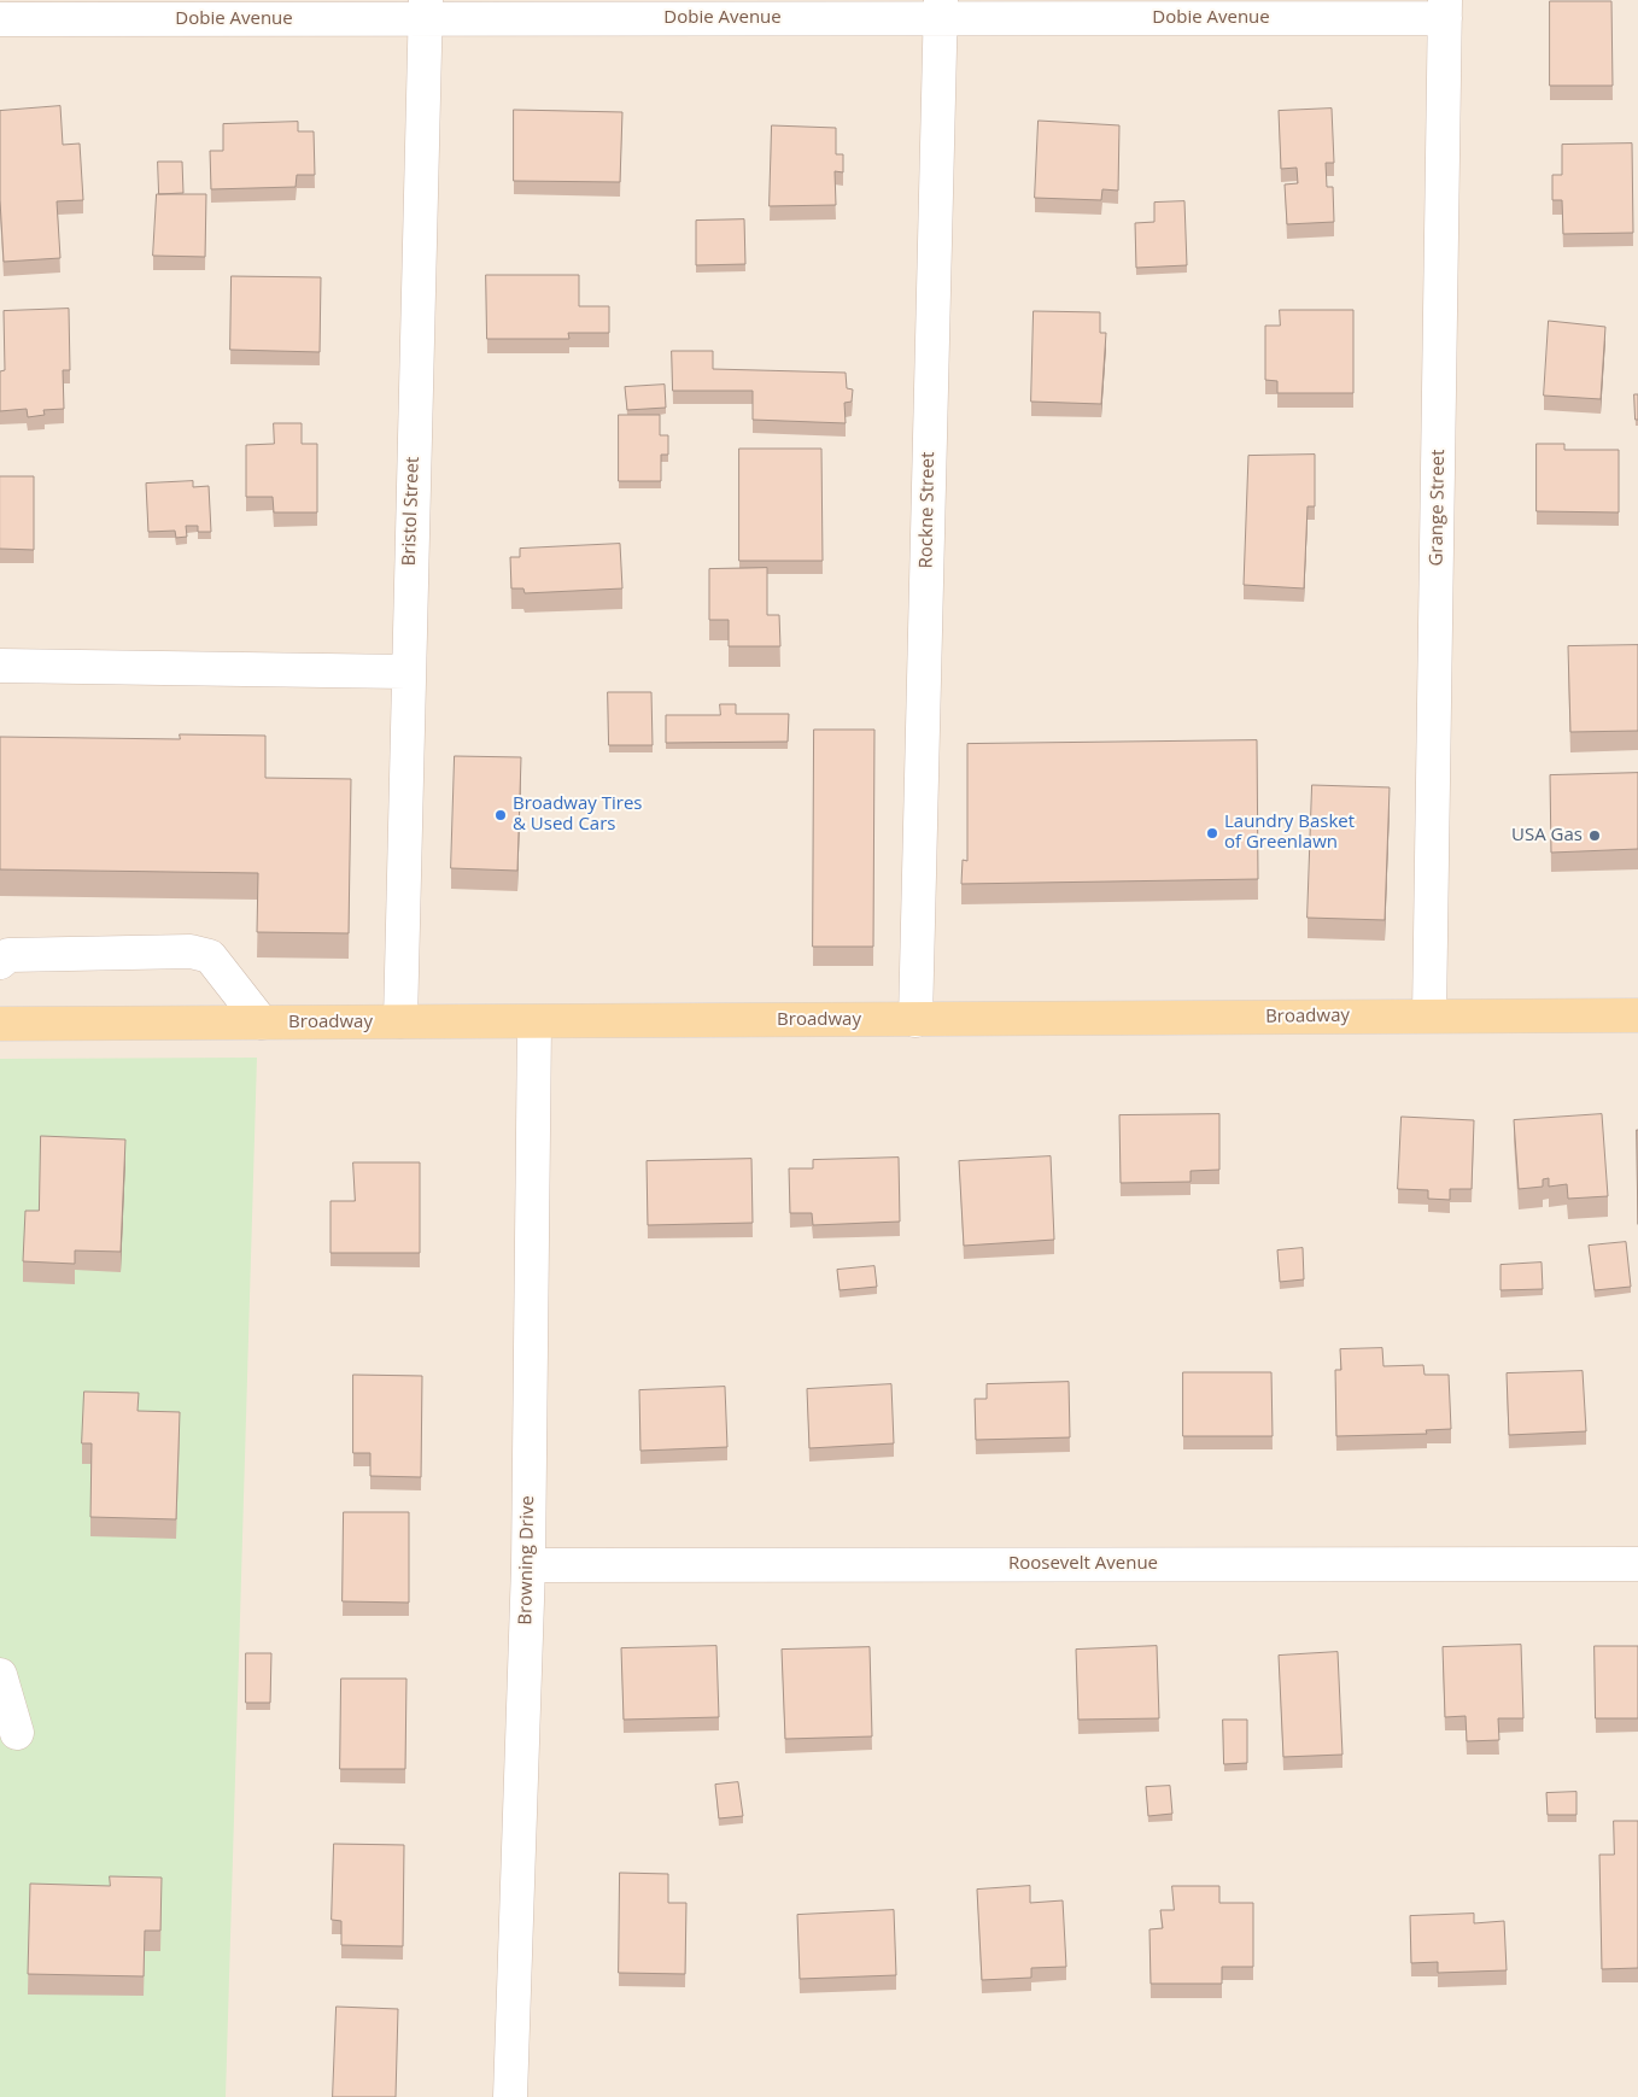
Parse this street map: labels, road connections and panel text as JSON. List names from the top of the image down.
{
  "streets": {
    "main road": ["Broadway"],
    "street": [
      "Dobie Avenue",
      "Grange Street",
      "Rockne Street",
      "Bristol Street",
      "Browning Drive",
      "Roosevelt Avenue"
    ]
  },
  "crossings": [
    ["Dobie Avenue", "Grange Street"],
    ["Dobie Avenue", "Rockne Street"],
    ["Dobie Avenue", "Bristol Street"],
    ["Grange Street", "Broadway"],
    ["Rockne Street", "Broadway"],
    ["Bristol Street", "Broadway"],
    ["Broadway", "Browning Drive"],
    ["Browning Drive", "Roosevelt Avenue"]
  ],
  "places": ["Broadway Tires & Used Cars", "Laundry Basket of Greenlawn", "USA Gas"]
}
